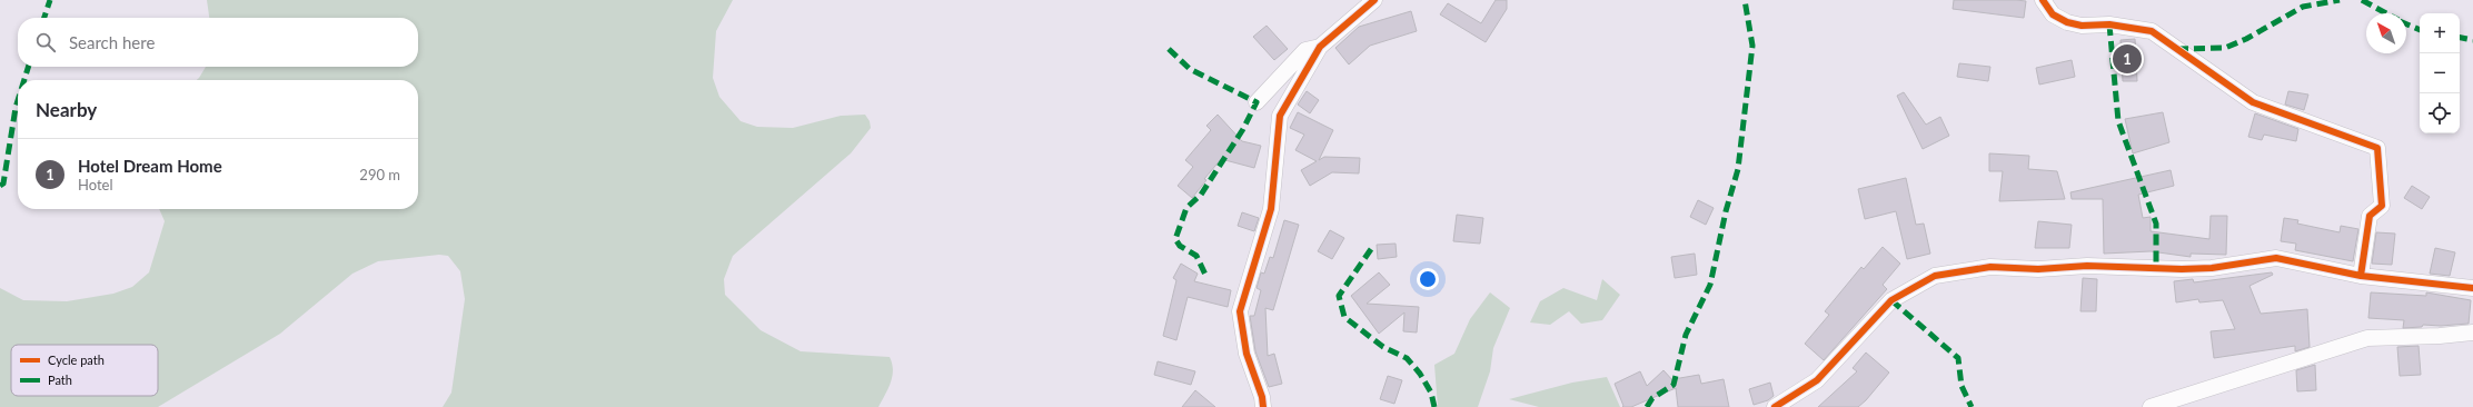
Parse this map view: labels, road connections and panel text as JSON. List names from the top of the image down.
{
  "legend": ["Cycle path", "Path"],
  "north": "top left",
  "page": {
    "map_buttons": ["+", "−"],
    "search": "Search here",
    "pins": "1",
    "heading": "Nearby",
    "list": [
      {
        "mark": "1",
        "name": "Hotel Dream Home",
        "note": "Hotel",
        "value": "290 m"
      }
    ]
  }
}
